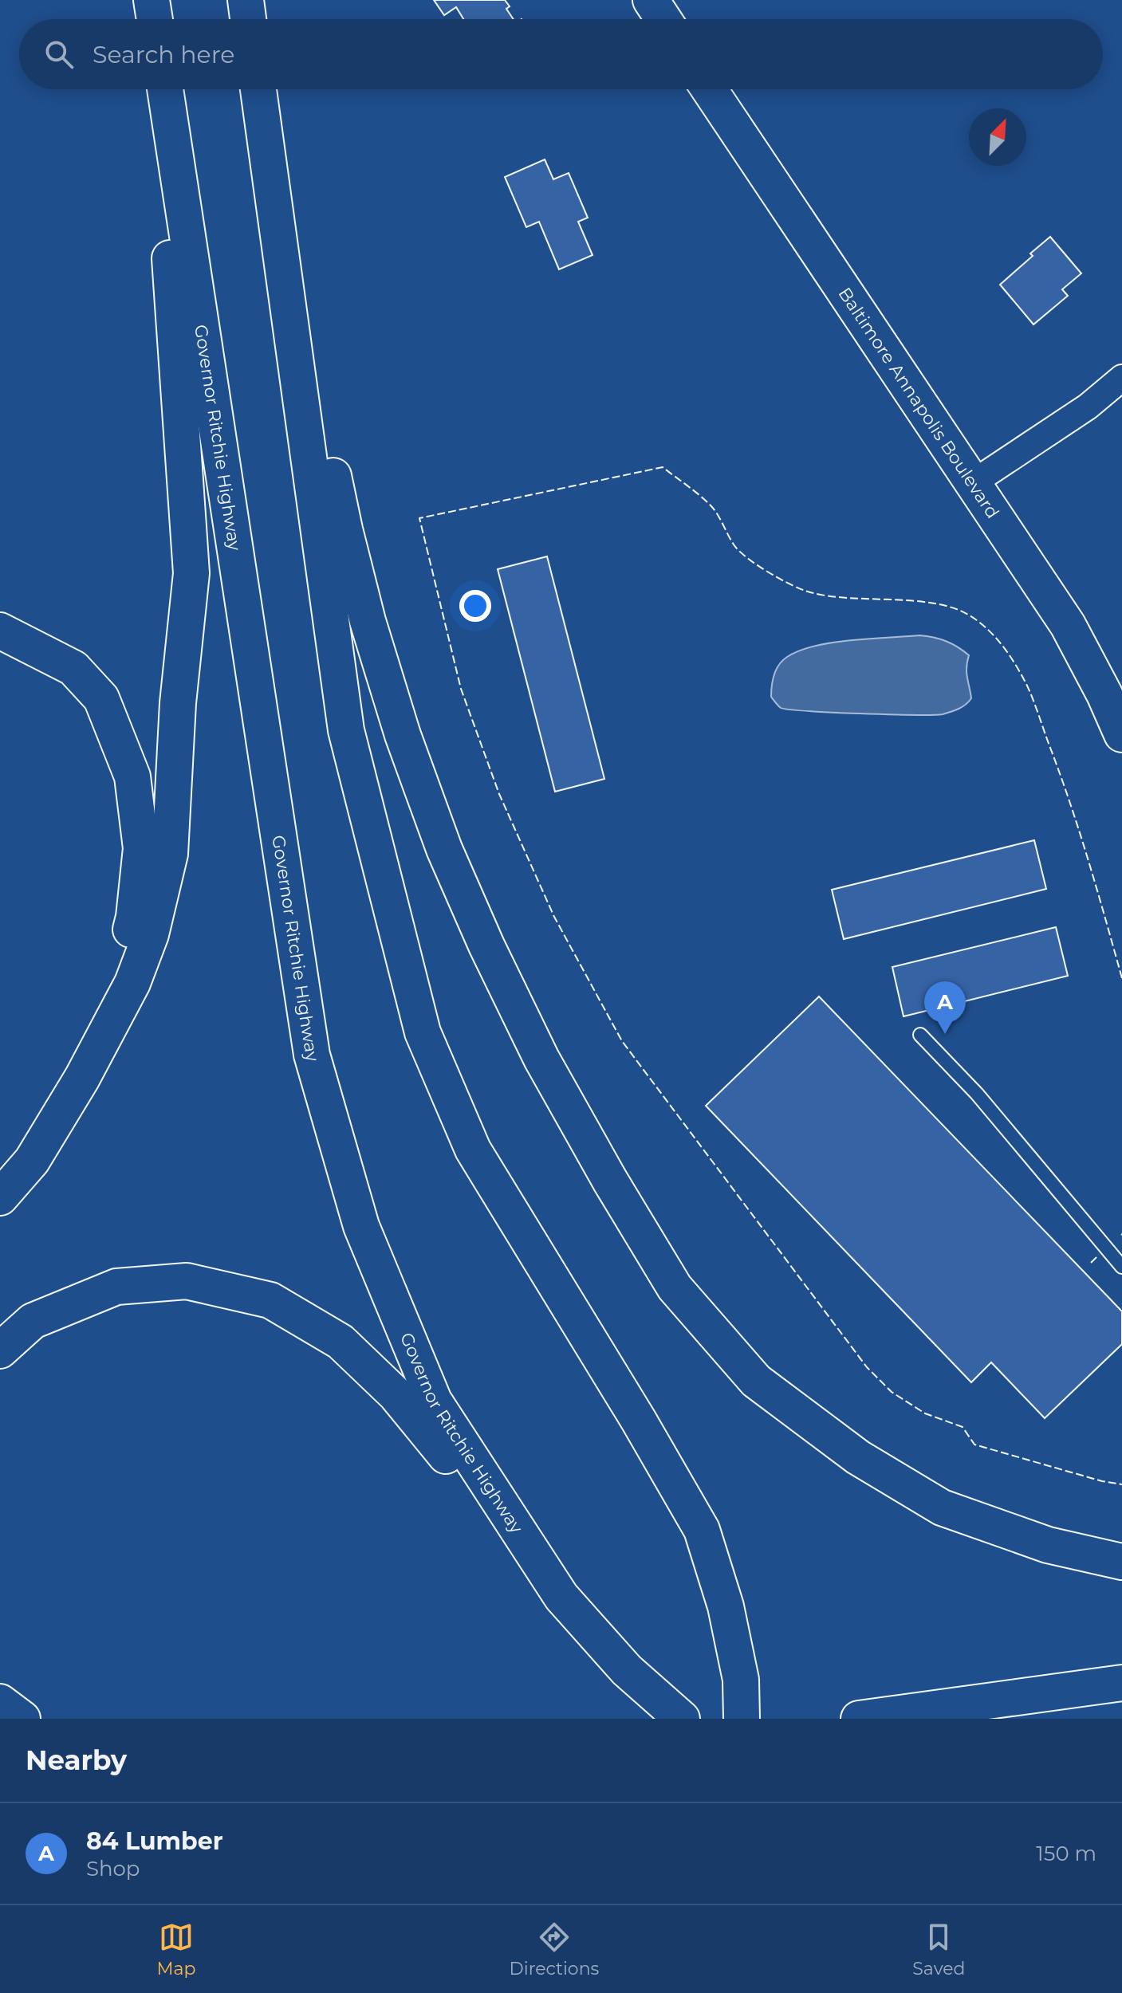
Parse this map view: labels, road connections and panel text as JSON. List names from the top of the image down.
{
  "streets": {
    "main road": ["Baltimore Annapolis Boulevard", "Governor Ritchie Highway"]
  },
  "north": "top right",
  "page": {
    "search": "Search here",
    "pins": "A",
    "heading": "Nearby",
    "list": [
      {
        "mark": "A",
        "name": "84 Lumber",
        "note": "Shop",
        "value": "150 m"
      }
    ],
    "nav": ["Map", "Directions", "Saved"]
  }
}
